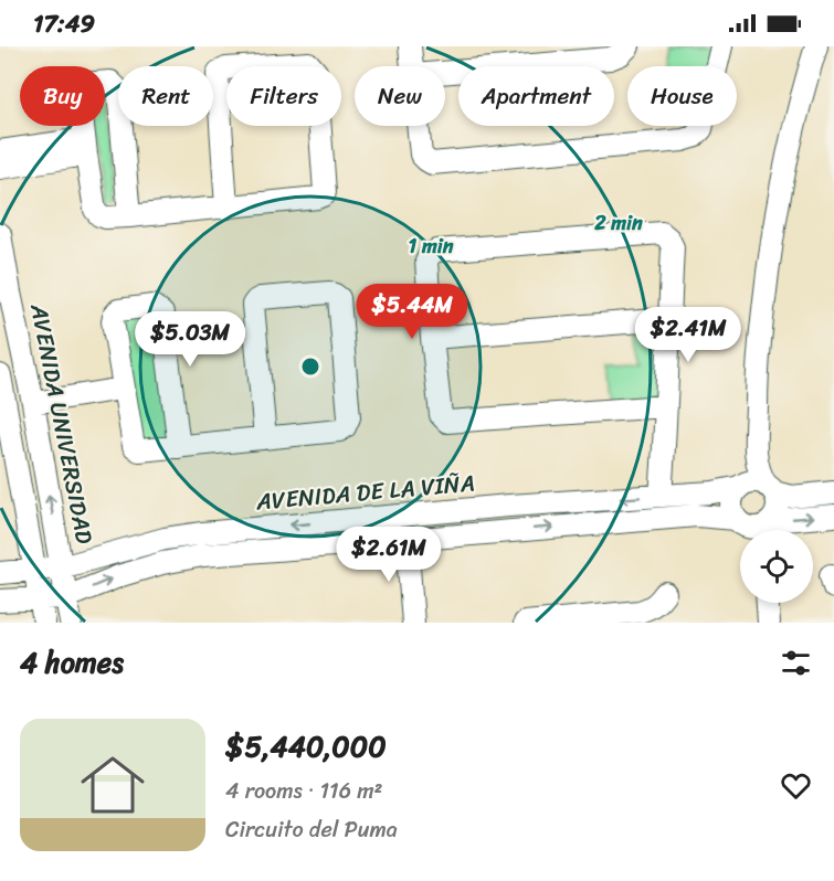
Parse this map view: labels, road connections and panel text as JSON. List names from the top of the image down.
{
  "streets": {
    "street": ["AVENIDA UNIVERSIDAD", "AVENIDA DE LA VIÑA"]
  },
  "crossings": [
    ["AVENIDA UNIVERSIDAD", "AVENIDA DE LA VIÑA"]
  ],
  "page": {
    "status": "17:49",
    "chip": [
      "Buy",
      "Rent",
      "Filters",
      "New",
      "Apartment",
      "House"
    ],
    "price": [
      "$5.44M",
      "$2.41M",
      "$5.03M",
      "$2.61M"
    ],
    "heading": "4 homes",
    "list": [
      {
        "name": "$5,440,000",
        "note": "4 rooms · 116 m² · Circuito del Puma"
      }
    ]
  },
  "rings": ["2 min", "1 min"]
}
